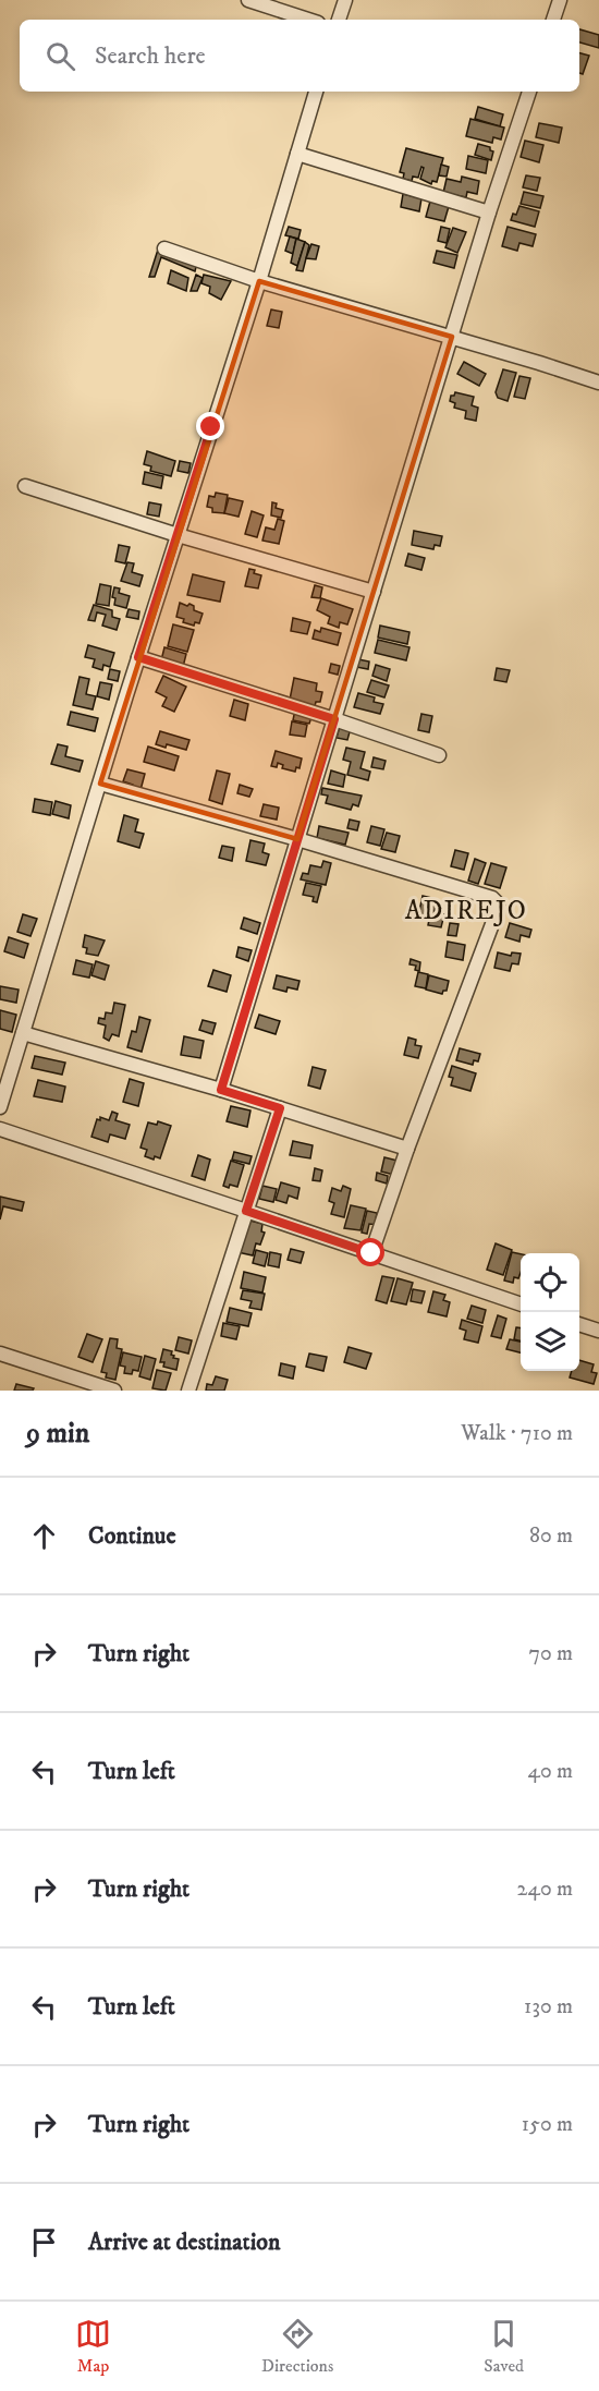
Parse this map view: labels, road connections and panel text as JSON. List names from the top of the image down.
{
  "districts": ["ADIREJO"],
  "page": {
    "search": "Search here",
    "heading": ["9 min", "Walk · 710 m"],
    "list": [
      ["Continue", "80 m"],
      ["Turn right", "70 m"],
      ["Turn left", "40 m"],
      ["Turn right", "240 m"],
      ["Turn left", "130 m"],
      ["Turn right", "150 m"],
      "Arrive at destination"
    ],
    "nav": ["Map", "Directions", "Saved"]
  }
}
